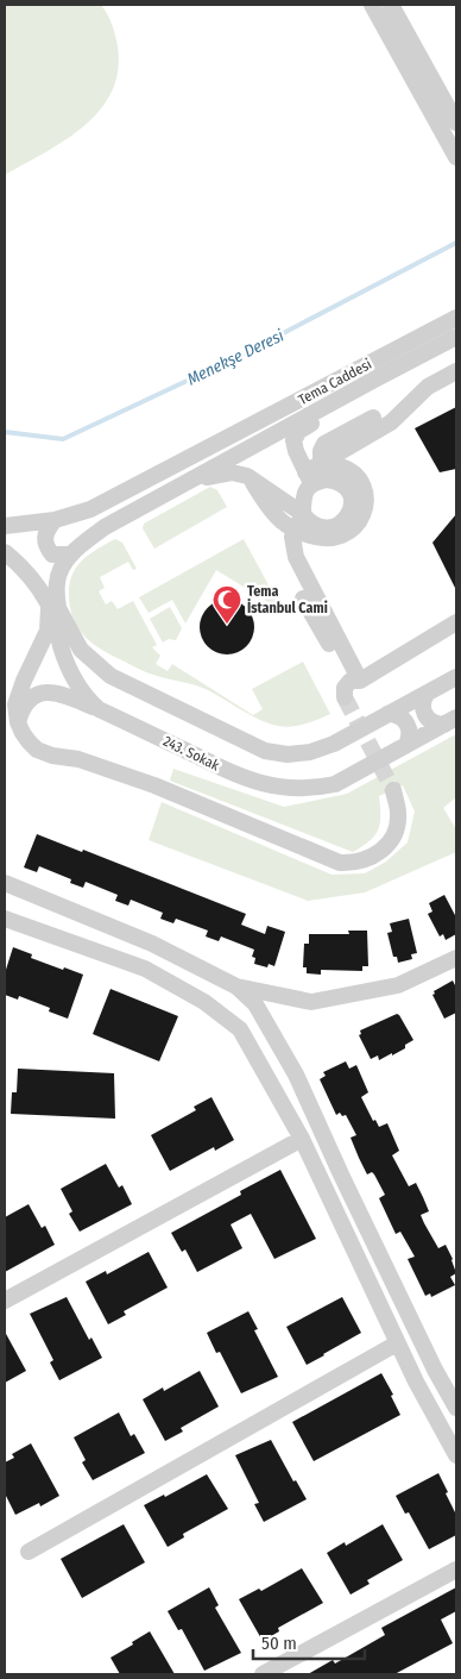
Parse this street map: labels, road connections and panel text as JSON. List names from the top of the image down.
{
  "streets": {
    "street": ["Tema Caddesi", "243. Sokak"]
  },
  "water": ["Menekşe Deresi"],
  "places": {
    "mosque": ["Tema İstanbul Cami"]
  },
  "scale_bar": "50 m"
}
